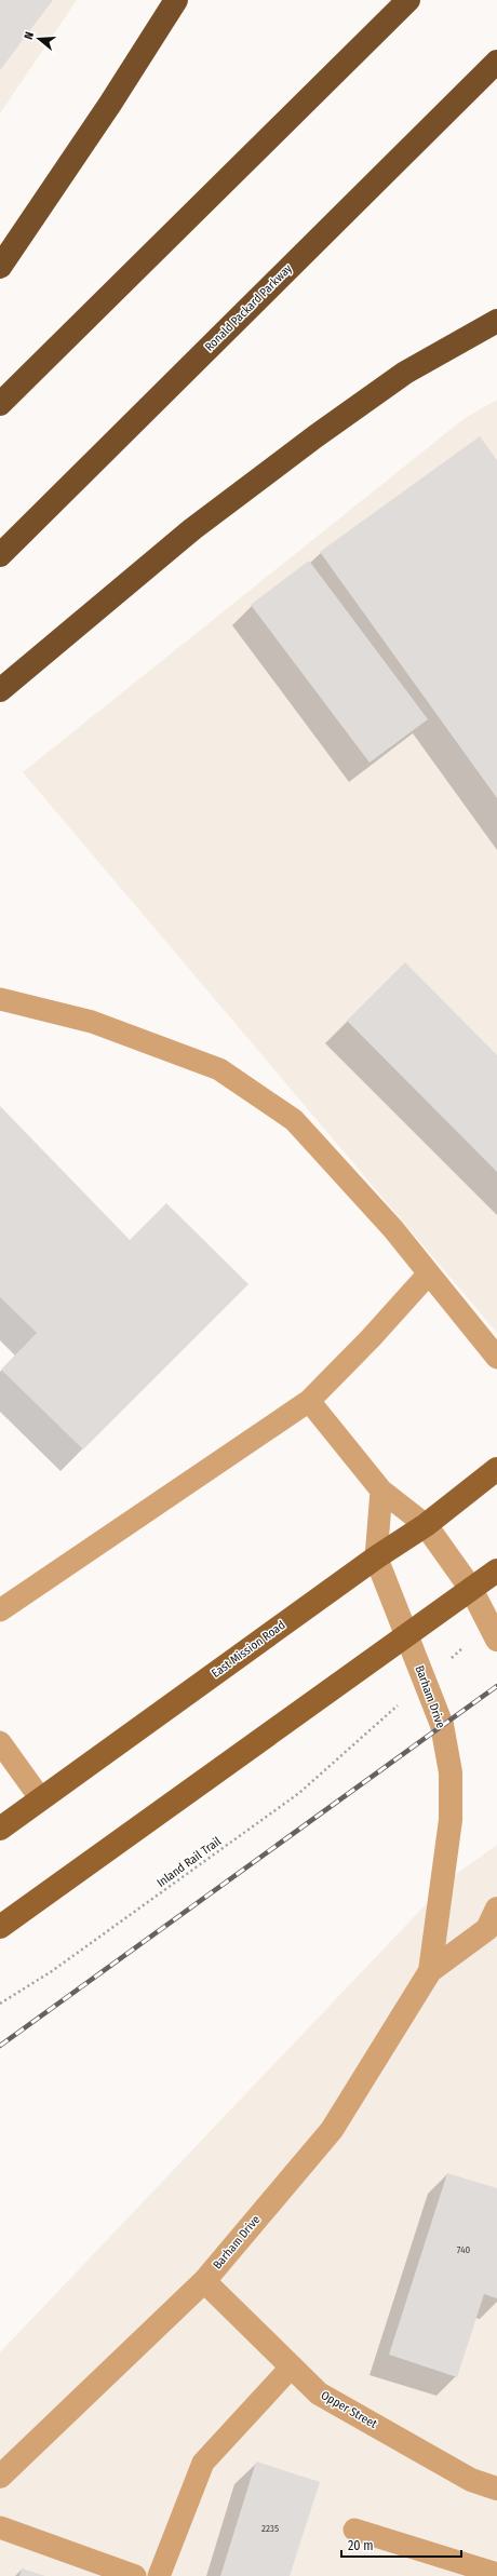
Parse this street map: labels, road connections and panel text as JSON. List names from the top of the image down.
{
  "streets": {
    "highway": ["Ronald Packard Parkway"],
    "main road": ["East Mission Road"],
    "street": ["Barham Drive", "Opper Street"],
    "path": ["Inland Rail Trail"]
  },
  "crossings": [
    ["East Mission Road", "Barham Drive"],
    ["Barham Drive", "Opper Street"]
  ],
  "house_numbers": ["740", "2235"],
  "scale_bar": "20 m",
  "north": "left"
}
